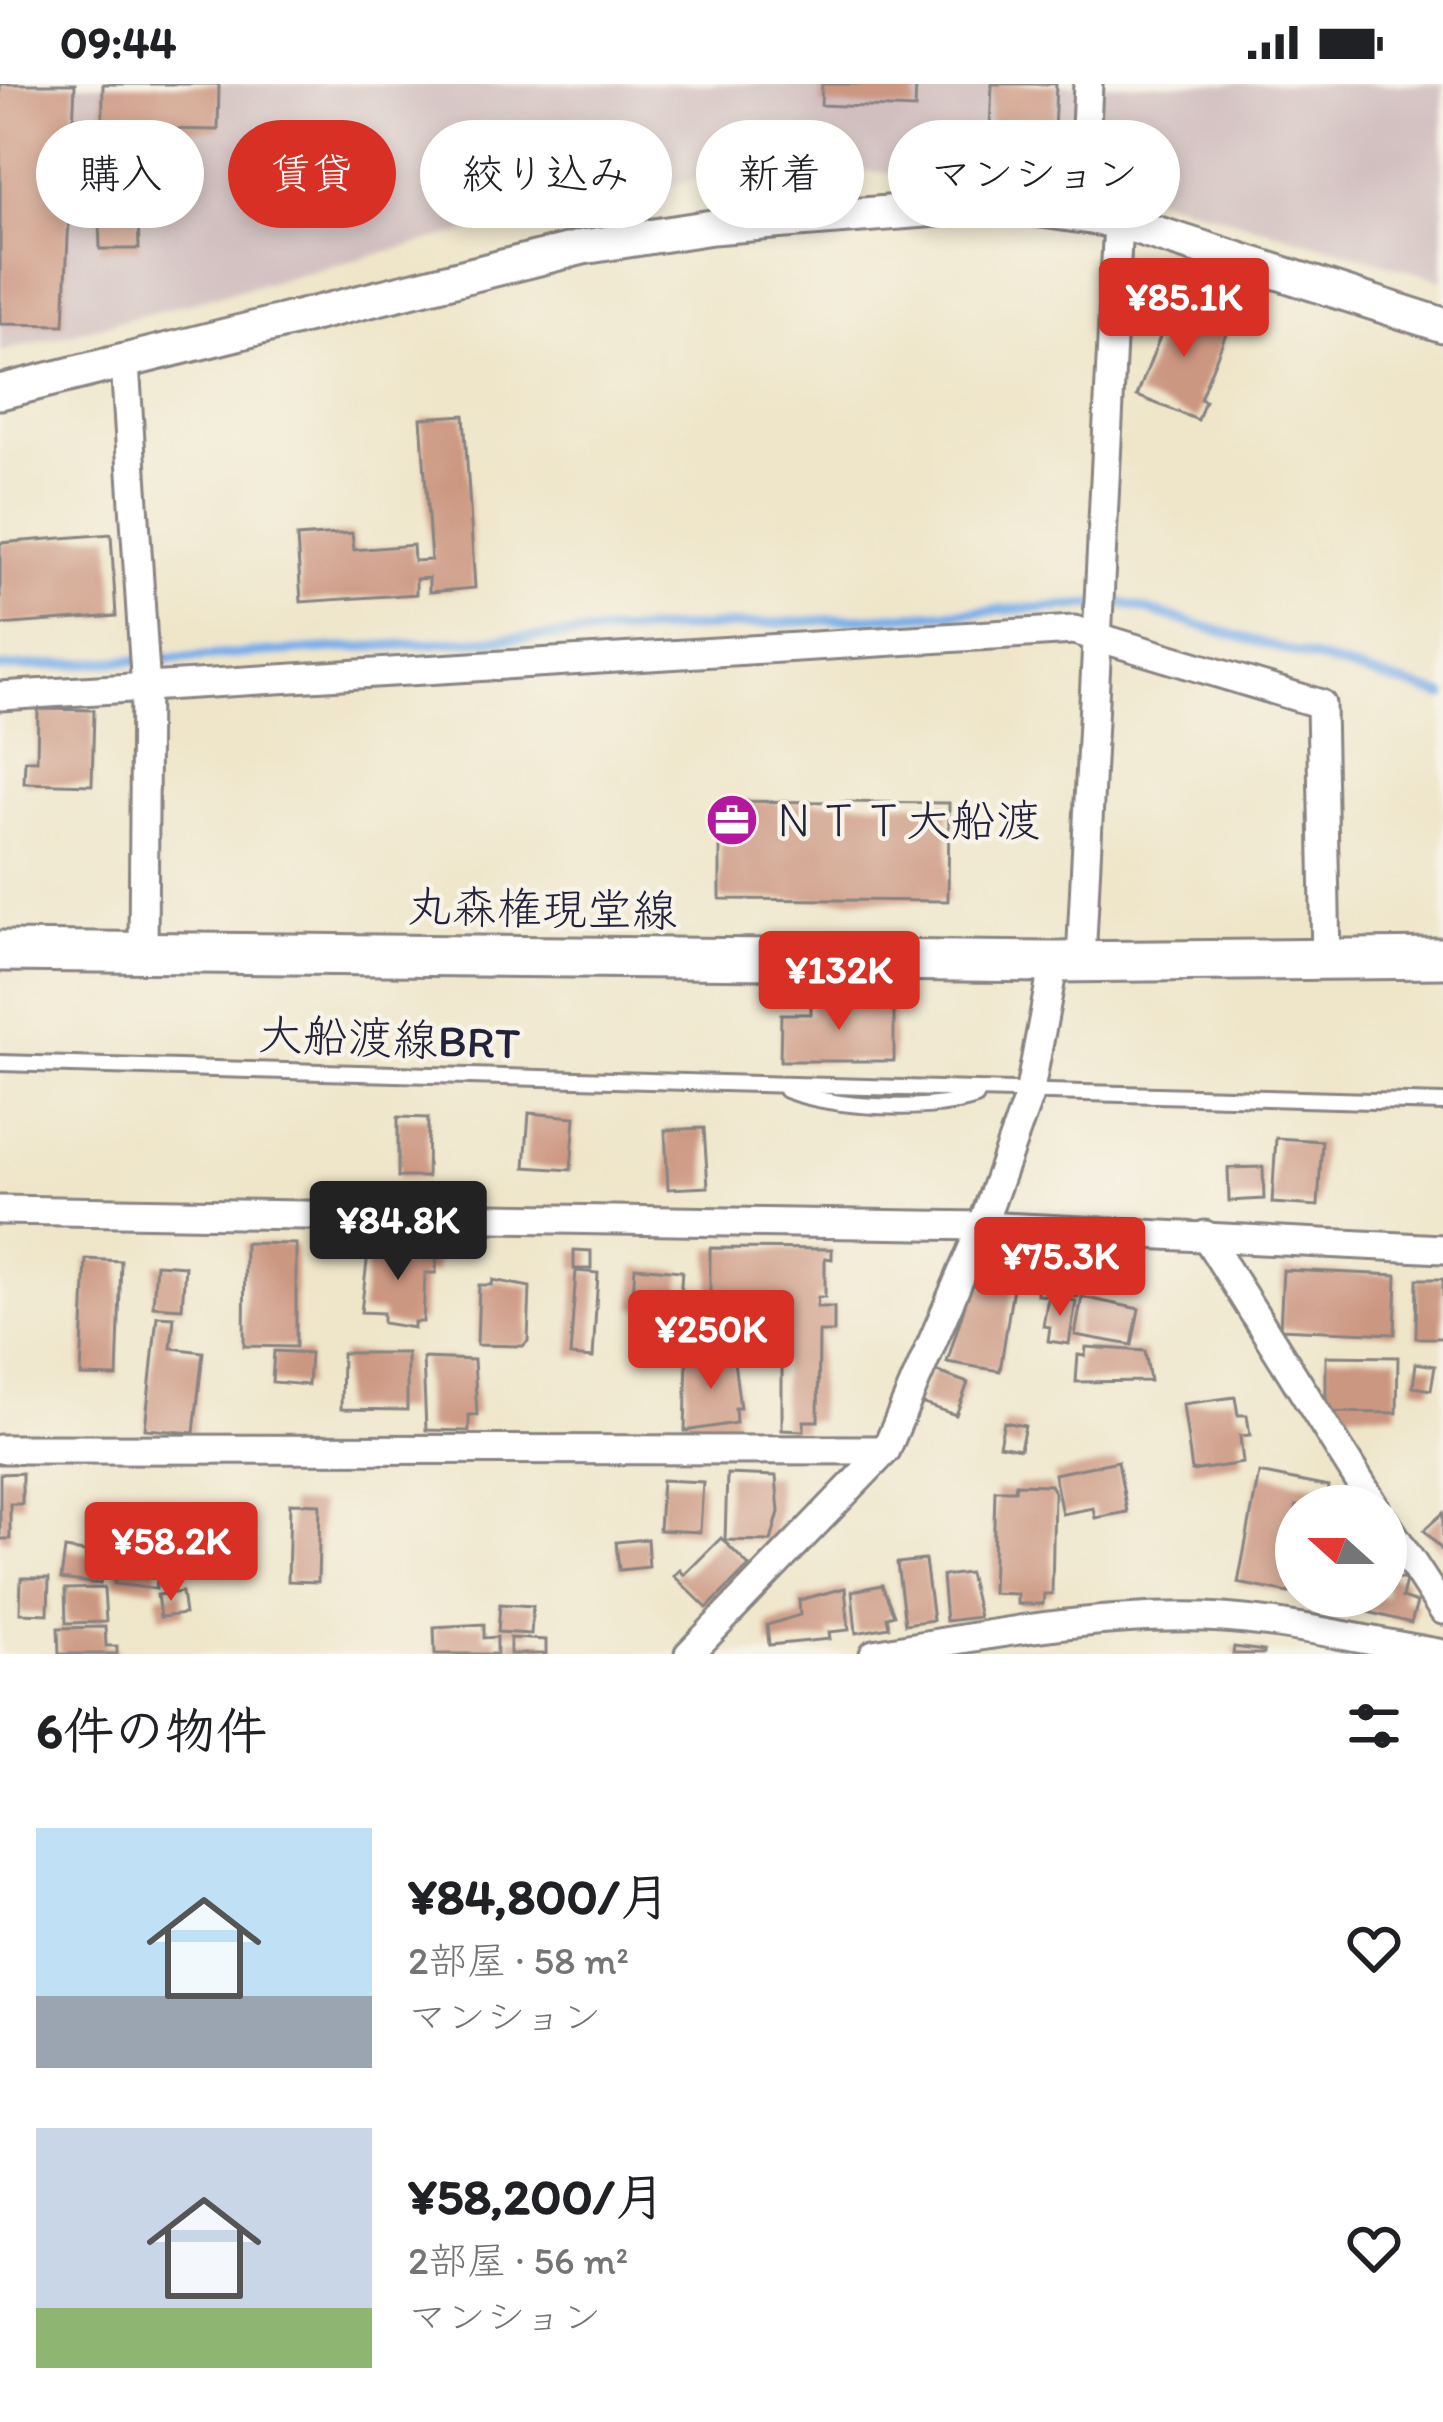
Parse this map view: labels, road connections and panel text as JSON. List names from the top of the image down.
{
  "streets": {
    "main road": ["丸森権現堂線"],
    "lane": ["大船渡線BRT"]
  },
  "places": {
    "office": ["ＮＴＴ大船渡"]
  },
  "north": "left",
  "page": {
    "status": "09:44",
    "chip": [
      "購入",
      "賃貸",
      "絞り込み",
      "新着",
      "マンション"
    ],
    "price": [
      "¥85.1K",
      "¥132K",
      "¥84.8K",
      "¥75.3K",
      "¥250K",
      "¥58.2K"
    ],
    "heading": "6件の物件",
    "list": [
      {
        "name": "¥84,800/月",
        "note": "2部屋 · 58 m² · マンション"
      },
      {
        "name": "¥58,200/月",
        "note": "2部屋 · 56 m² · マンション"
      }
    ]
  }
}
